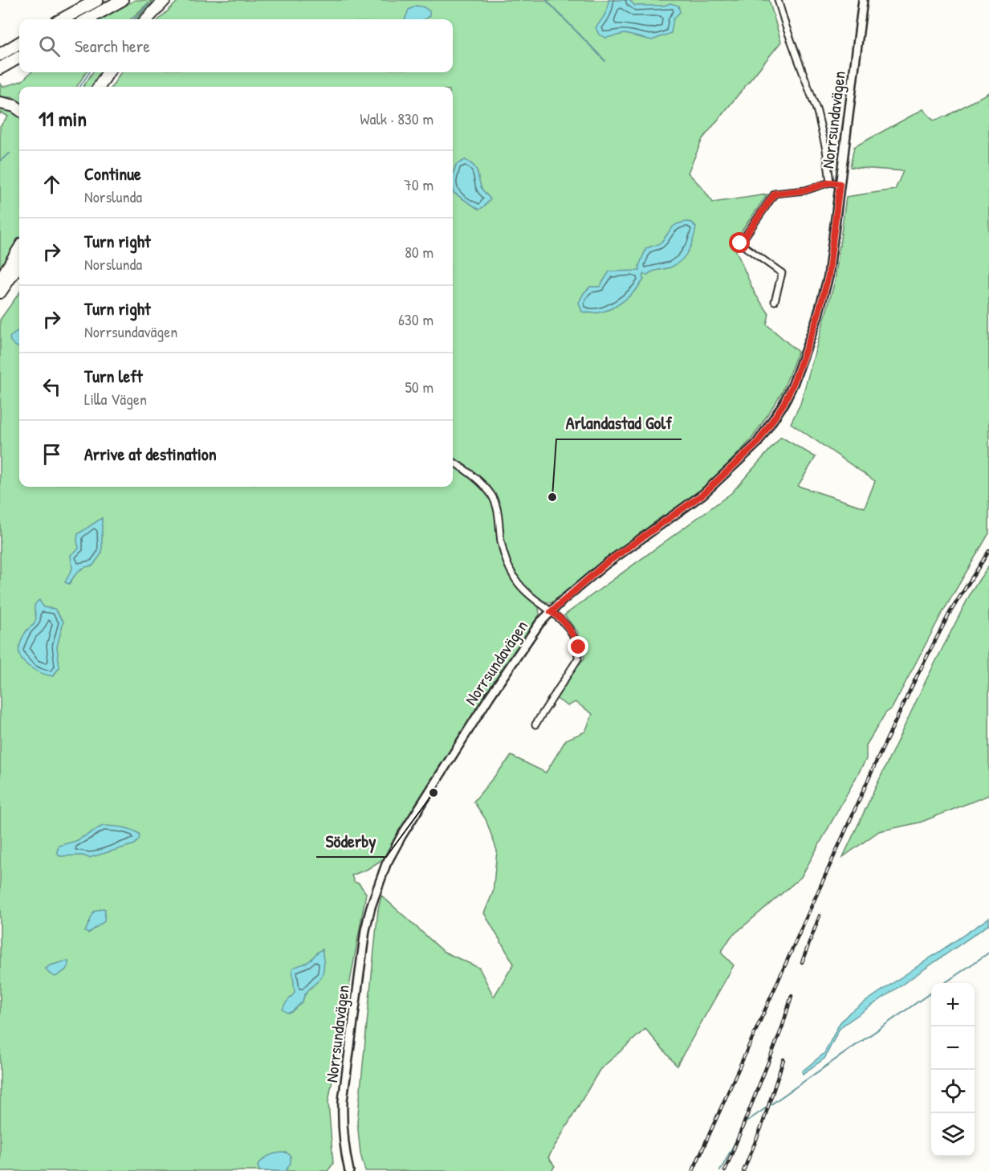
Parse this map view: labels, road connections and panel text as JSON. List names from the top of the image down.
{
  "streets": {
    "street": ["Norrsundavägen"]
  },
  "places": ["Arlandastad Golf", "Söderby"],
  "page": {
    "search": "Search here",
    "heading": ["11 min", "Walk · 830 m"],
    "list": [
      ["Continue", "Norslunda", "70 m"],
      ["Turn right", "Norslunda", "80 m"],
      ["Turn right", "Norrsundavägen", "630 m"],
      ["Turn left", "Lilla Vägen", "50 m"],
      "Arrive at destination"
    ],
    "map_buttons": ["+", "−"]
  }
}
